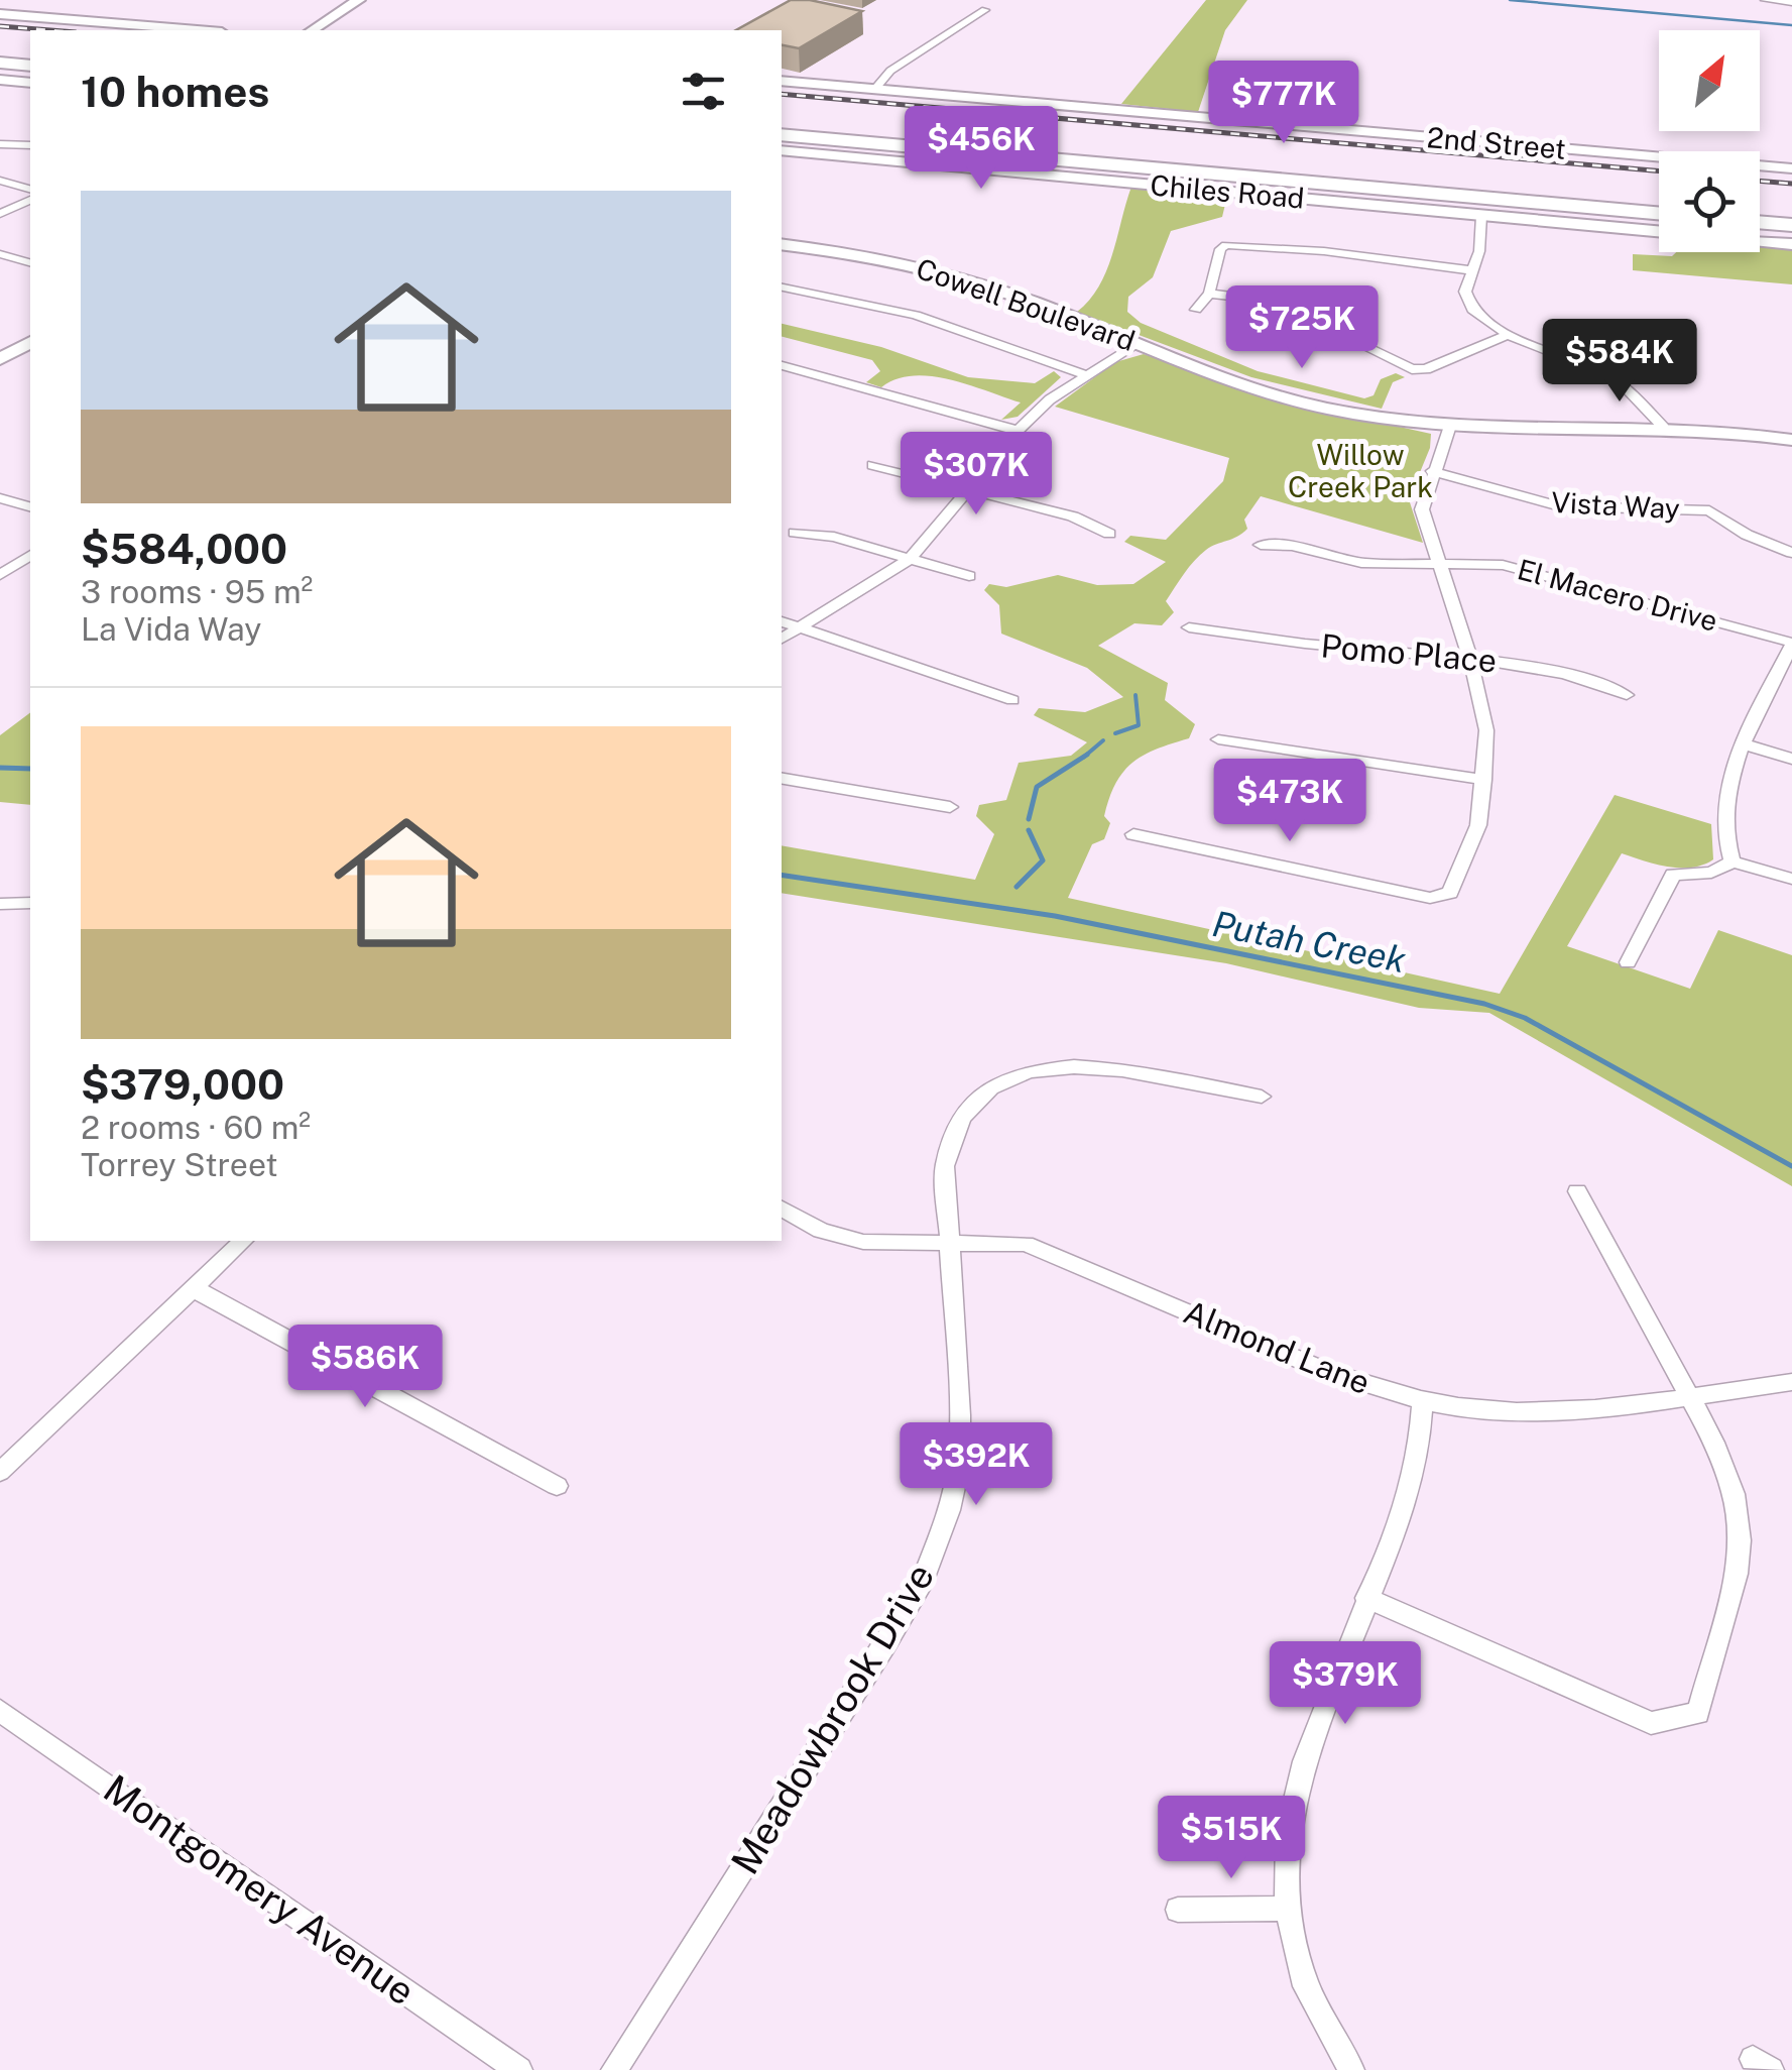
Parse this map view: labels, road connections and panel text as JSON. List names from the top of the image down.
{
  "streets": {
    "street": [
      "2nd Street",
      "Chiles Road",
      "Cowell Boulevard",
      "Vista Way",
      "El Macero Drive",
      "Pomo Place",
      "Almond Lane",
      "Meadowbrook Drive",
      "Montgomery Avenue"
    ]
  },
  "crossings": [
    ["Almond Lane", "Meadowbrook Drive"]
  ],
  "water": ["Putah Creek"],
  "parks": ["Willow Creek Park"],
  "north": "top right",
  "page": {
    "heading": "10 homes",
    "price": [
      "$777K",
      "$456K",
      "$725K",
      "$584K",
      "$307K",
      "$473K",
      "$586K",
      "$392K",
      "$379K",
      "$515K"
    ],
    "list": [
      {
        "name": "$584,000",
        "note": "3 rooms · 95 m² · La Vida Way"
      },
      {
        "name": "$379,000",
        "note": "2 rooms · 60 m² · Torrey Street"
      }
    ]
  }
}
